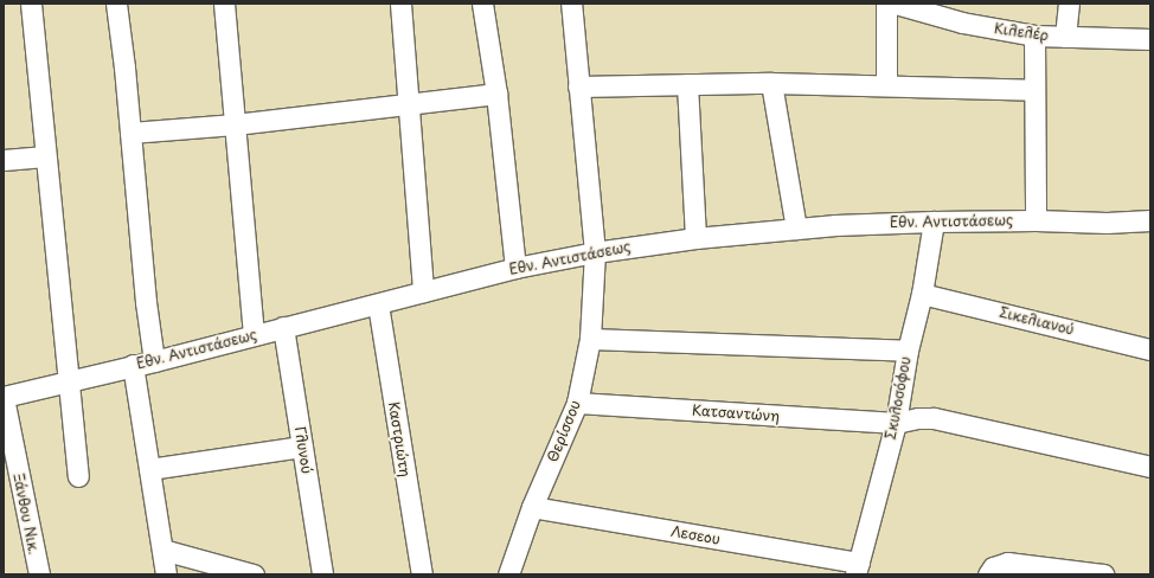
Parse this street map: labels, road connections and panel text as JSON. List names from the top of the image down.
{
  "streets": {
    "street": [
      "Κιλελέρ",
      "Εθν. Αντιστάσεως",
      "Σικελιανού",
      "Σκυλοσόφου",
      "Κατσαντώνη",
      "Θερίσσου",
      "Καστριώτη",
      "Γλυνού",
      "Ξάνθου Νικ.",
      "Λεσεου"
    ]
  },
  "crossings": [
    ["Εθν. Αντιστάσεως", "Σκυλοσόφου"],
    ["Εθν. Αντιστάσεως", "Θερίσσου"],
    ["Εθν. Αντιστάσεως", "Καστριώτη"],
    ["Εθν. Αντιστάσεως", "Γλυνού"],
    ["Εθν. Αντιστάσεως", "Ξάνθου Νικ."],
    ["Σικελιανού", "Σκυλοσόφου"],
    ["Σκυλοσόφου", "Κατσαντώνη"],
    ["Σκυλοσόφου", "Λεσεου"],
    ["Κατσαντώνη", "Θερίσσου"],
    ["Θερίσσου", "Λεσεου"]
  ]
}
